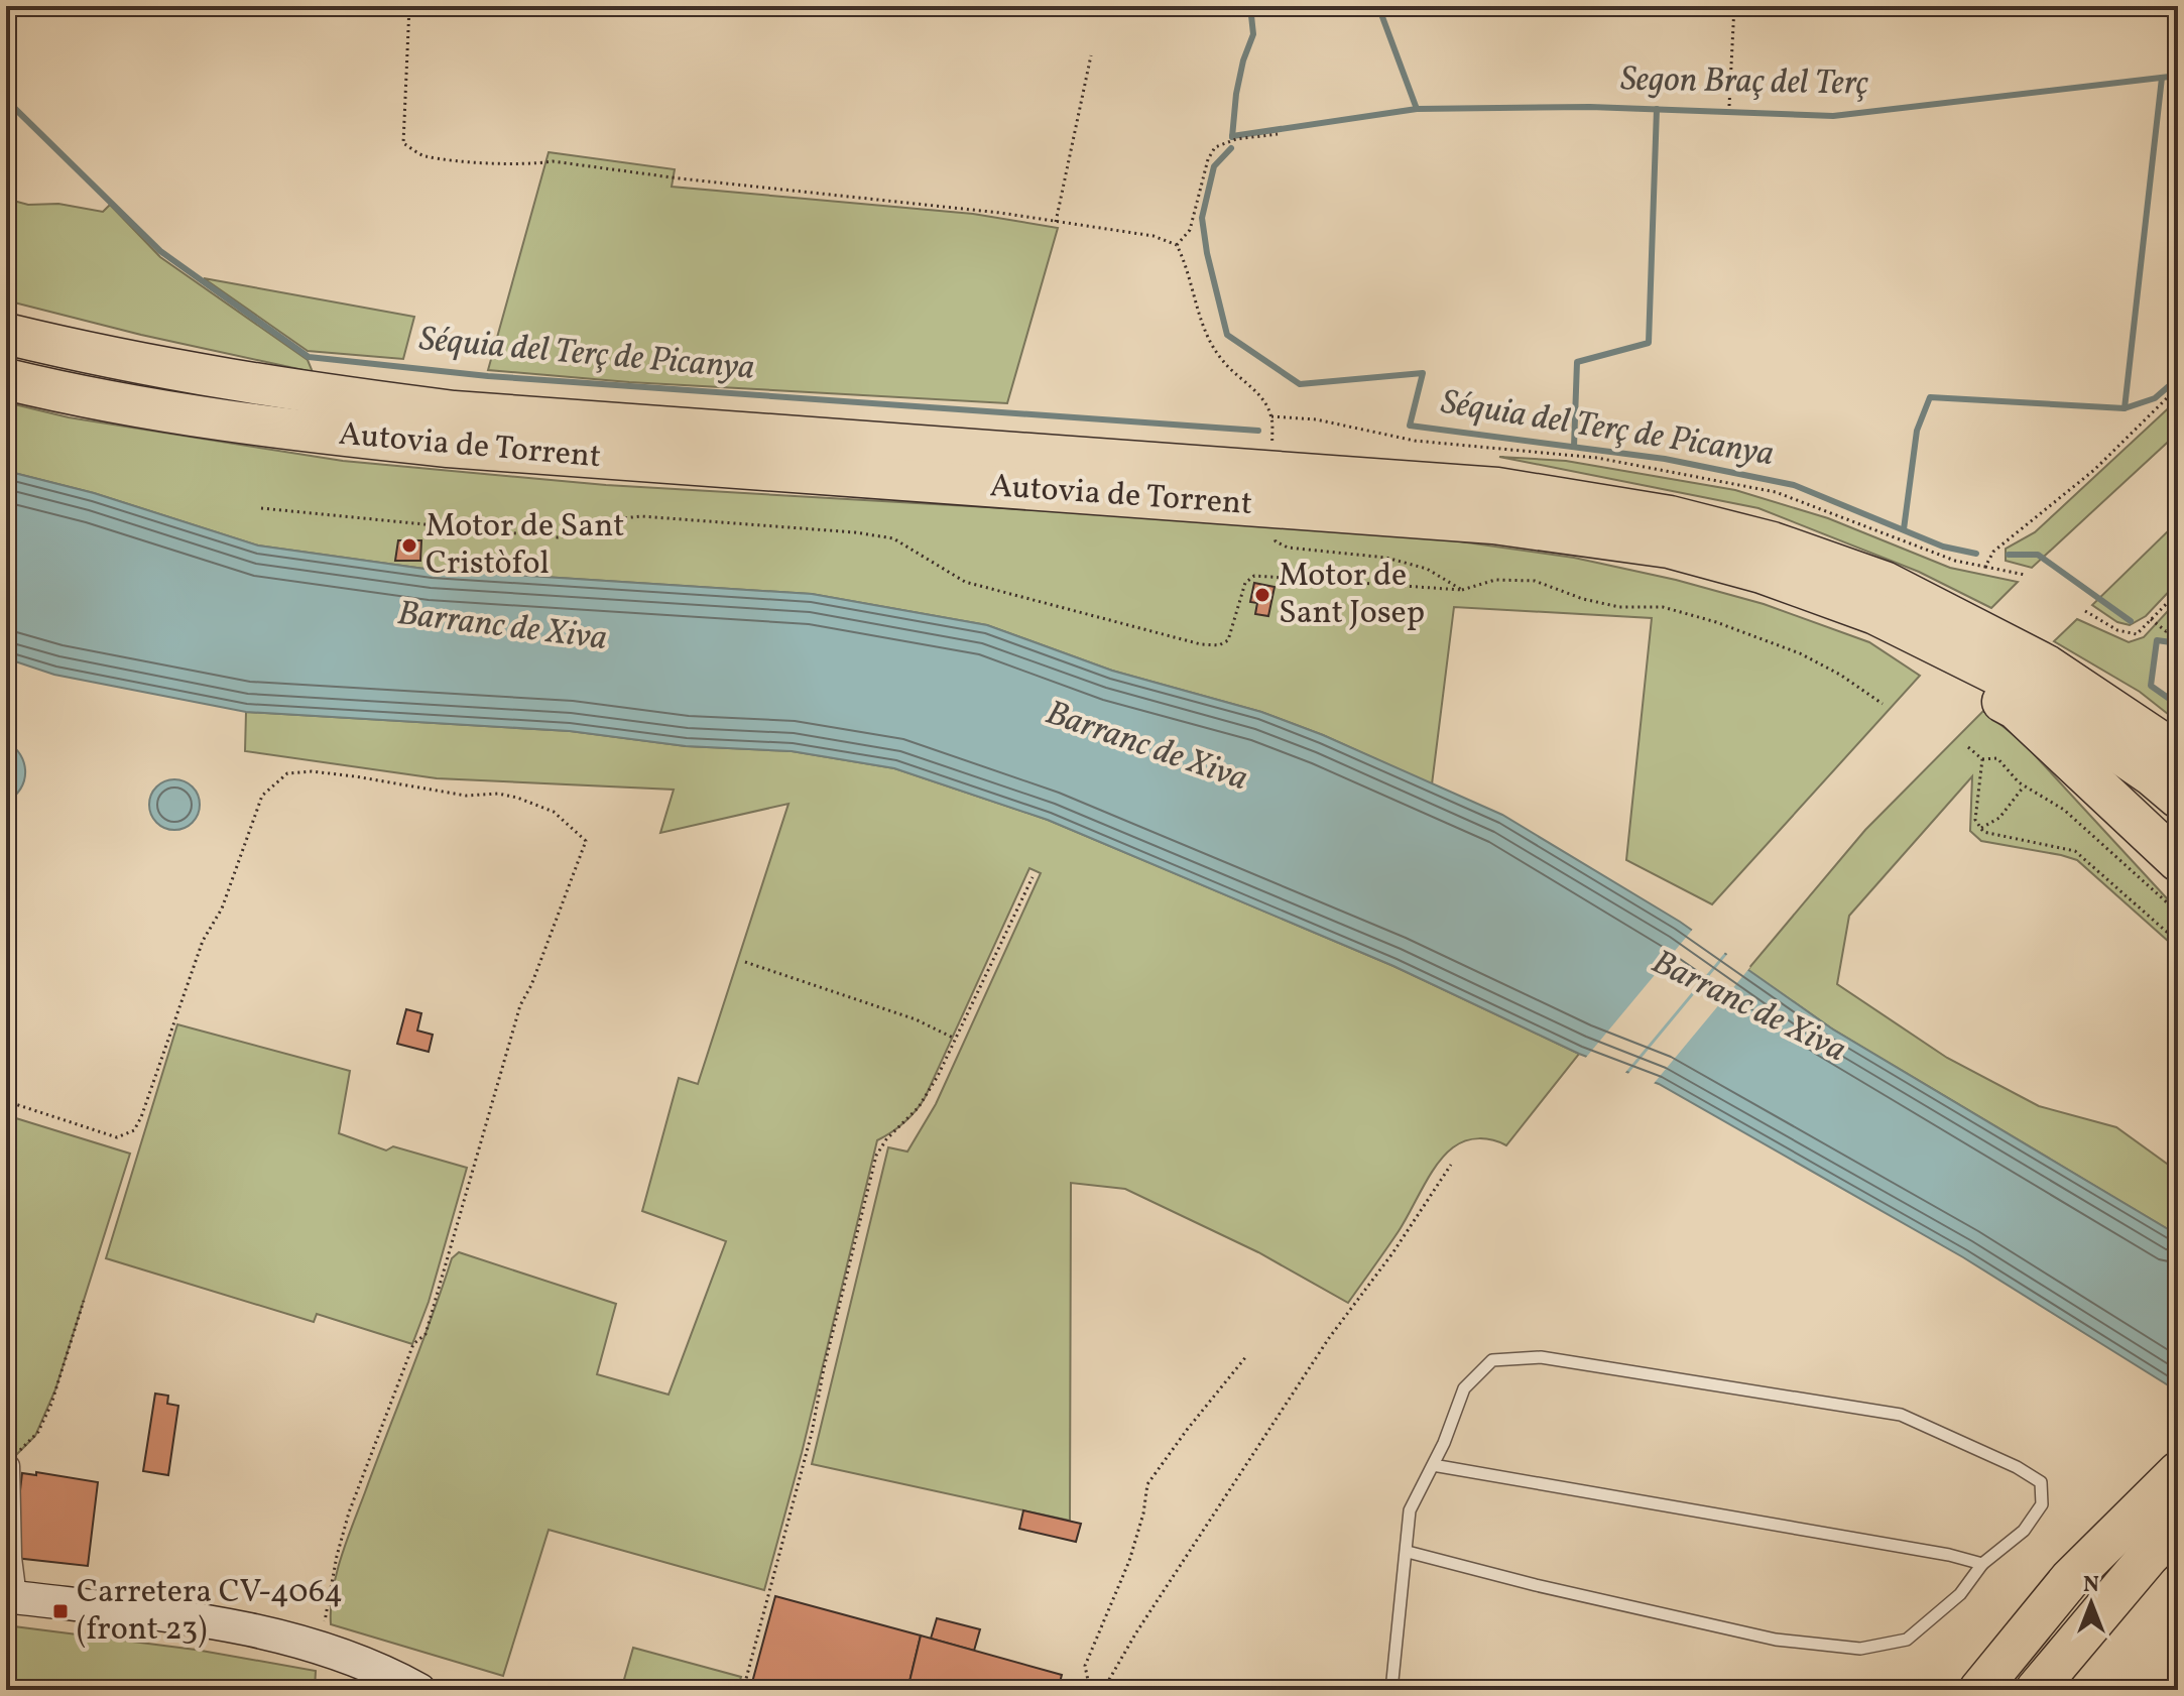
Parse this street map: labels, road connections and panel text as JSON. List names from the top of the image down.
{
  "streets": {
    "highway": ["Autovia de Torrent"]
  },
  "water": ["Segon Braç del Terç", "Séquia del Terç de Picanya", "Barranc de Xiva"],
  "places": {
    "other": ["Motor de Sant Cristòfol", "Motor de Sant Josep"],
    "transit": ["Carretera CV-4064 (front 23)"]
  },
  "north": "top"
}
